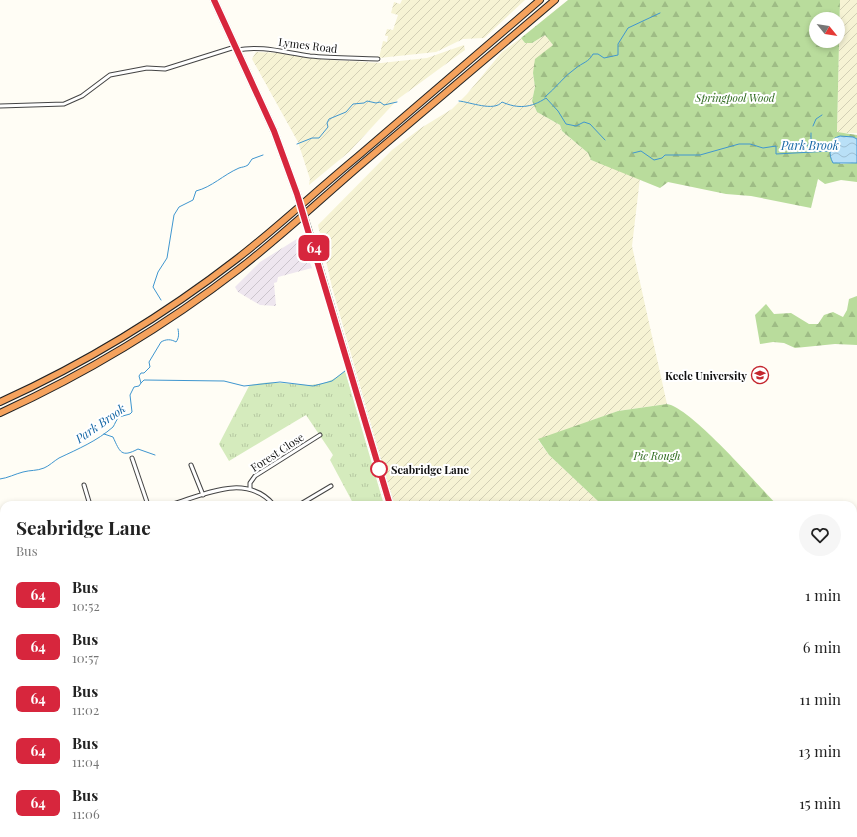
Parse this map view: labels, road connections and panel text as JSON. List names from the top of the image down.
{
  "streets": {
    "street": ["Lymes Road", "Forest Close"]
  },
  "water": ["Park Brook"],
  "parks": ["Springpool Wood", "Pie Rough"],
  "places": {
    "school or university": ["Keele University"],
    "other": ["Seabridge Lane"]
  },
  "lines": ["bus line 64"],
  "north": "bottom right",
  "page": {
    "on_map": "64",
    "heading": ["Seabridge Lane", "Bus"],
    "list": [
      {
        "mark": "64",
        "name": "Bus",
        "note": "10:52",
        "value": "1 min"
      },
      {
        "mark": "64",
        "name": "Bus",
        "note": "10:57",
        "value": "6 min"
      },
      {
        "mark": "64",
        "name": "Bus",
        "note": "11:02",
        "value": "11 min"
      },
      {
        "mark": "64",
        "name": "Bus",
        "note": "11:04",
        "value": "13 min"
      },
      {
        "mark": "64",
        "name": "Bus",
        "note": "11:06",
        "value": "15 min"
      }
    ]
  }
}
